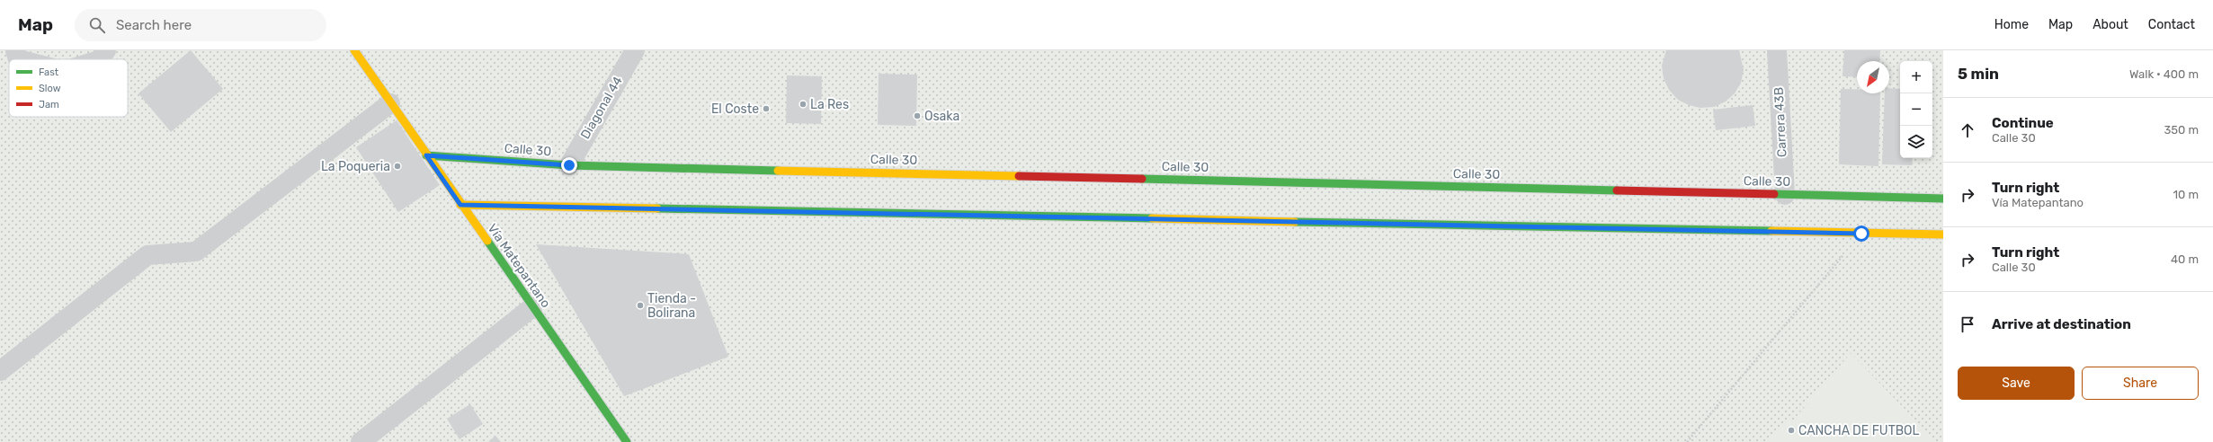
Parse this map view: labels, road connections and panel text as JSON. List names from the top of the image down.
{
  "streets": {
    "main road": ["Calle 30", "Vía Matepantano"],
    "street": ["Diagonal 44", "Carrera 43B"]
  },
  "crossings": [
    ["Diagonal 44", "Calle 30"],
    ["Carrera 43B", "Calle 30"],
    ["Calle 30", "Vía Matepantano"]
  ],
  "places": [
    "La Res",
    "El Coste",
    "Osaka",
    "La Poqueria",
    "Tienda - Bolirana",
    "CANCHA DE FUTBOL"
  ],
  "legend": ["Fast", "Slow", "Jam"],
  "north": "bottom left",
  "page": {
    "header": "Map",
    "search": "Search here",
    "nav": [
      "Home",
      "Map",
      "About",
      "Contact"
    ],
    "heading": ["5 min", "Walk · 400 m"],
    "map_buttons": ["+", "−"],
    "list": [
      ["Continue", "Calle 30", "350 m"],
      ["Turn right", "Vía Matepantano", "10 m"],
      ["Turn right", "Calle 30", "40 m"],
      "Arrive at destination"
    ],
    "buttons": ["Save", "Share"]
  }
}
